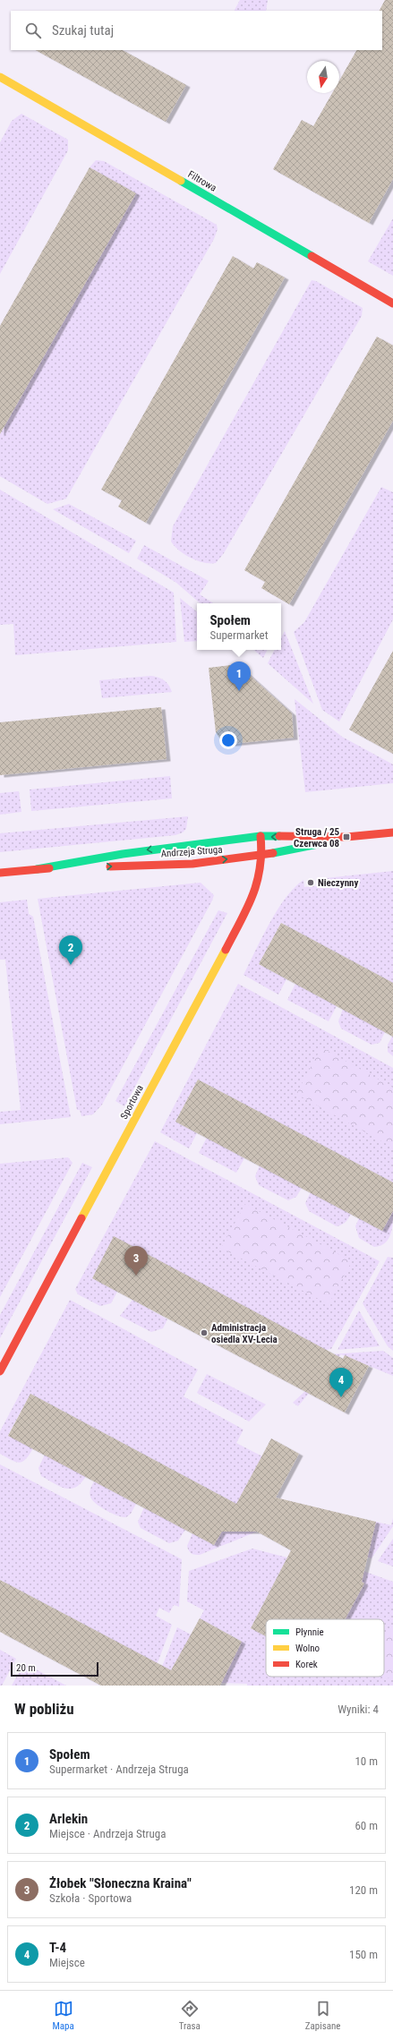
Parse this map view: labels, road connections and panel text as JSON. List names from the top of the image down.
{
  "streets": {
    "street": ["Filtrowa", "Andrzeja Struga", "Sportowa"]
  },
  "crossings": [
    ["Andrzeja Struga", "Sportowa"]
  ],
  "places": {
    "transit": ["Struga / 25 Czerwca 08"],
    "other": ["Nieczynny", "Administracja osiedla XV-Lecia"]
  },
  "legend": ["Płynnie", "Wolno", "Korek"],
  "scale_bar": "20 m",
  "north": "bottom",
  "page": {
    "search": "Szukaj tutaj",
    "popup": ["Społem", "Supermarket"],
    "pins": [
      "1",
      "2",
      "3",
      "4"
    ],
    "scale": "20 m",
    "heading": ["W pobliżu", "Wyniki: 4"],
    "list": [
      {
        "mark": "1",
        "name": "Społem",
        "note": "Supermarket · Andrzeja Struga",
        "value": "10 m"
      },
      {
        "mark": "2",
        "name": "Arlekin",
        "note": "Miejsce · Andrzeja Struga",
        "value": "60 m"
      },
      {
        "mark": "3",
        "name": "Żłobek \"Słoneczna Kraina\"",
        "note": "Szkoła · Sportowa",
        "value": "120 m"
      },
      {
        "mark": "4",
        "name": "T-4",
        "note": "Miejsce",
        "value": "150 m"
      }
    ],
    "nav": ["Mapa", "Trasa", "Zapisane"]
  }
}
